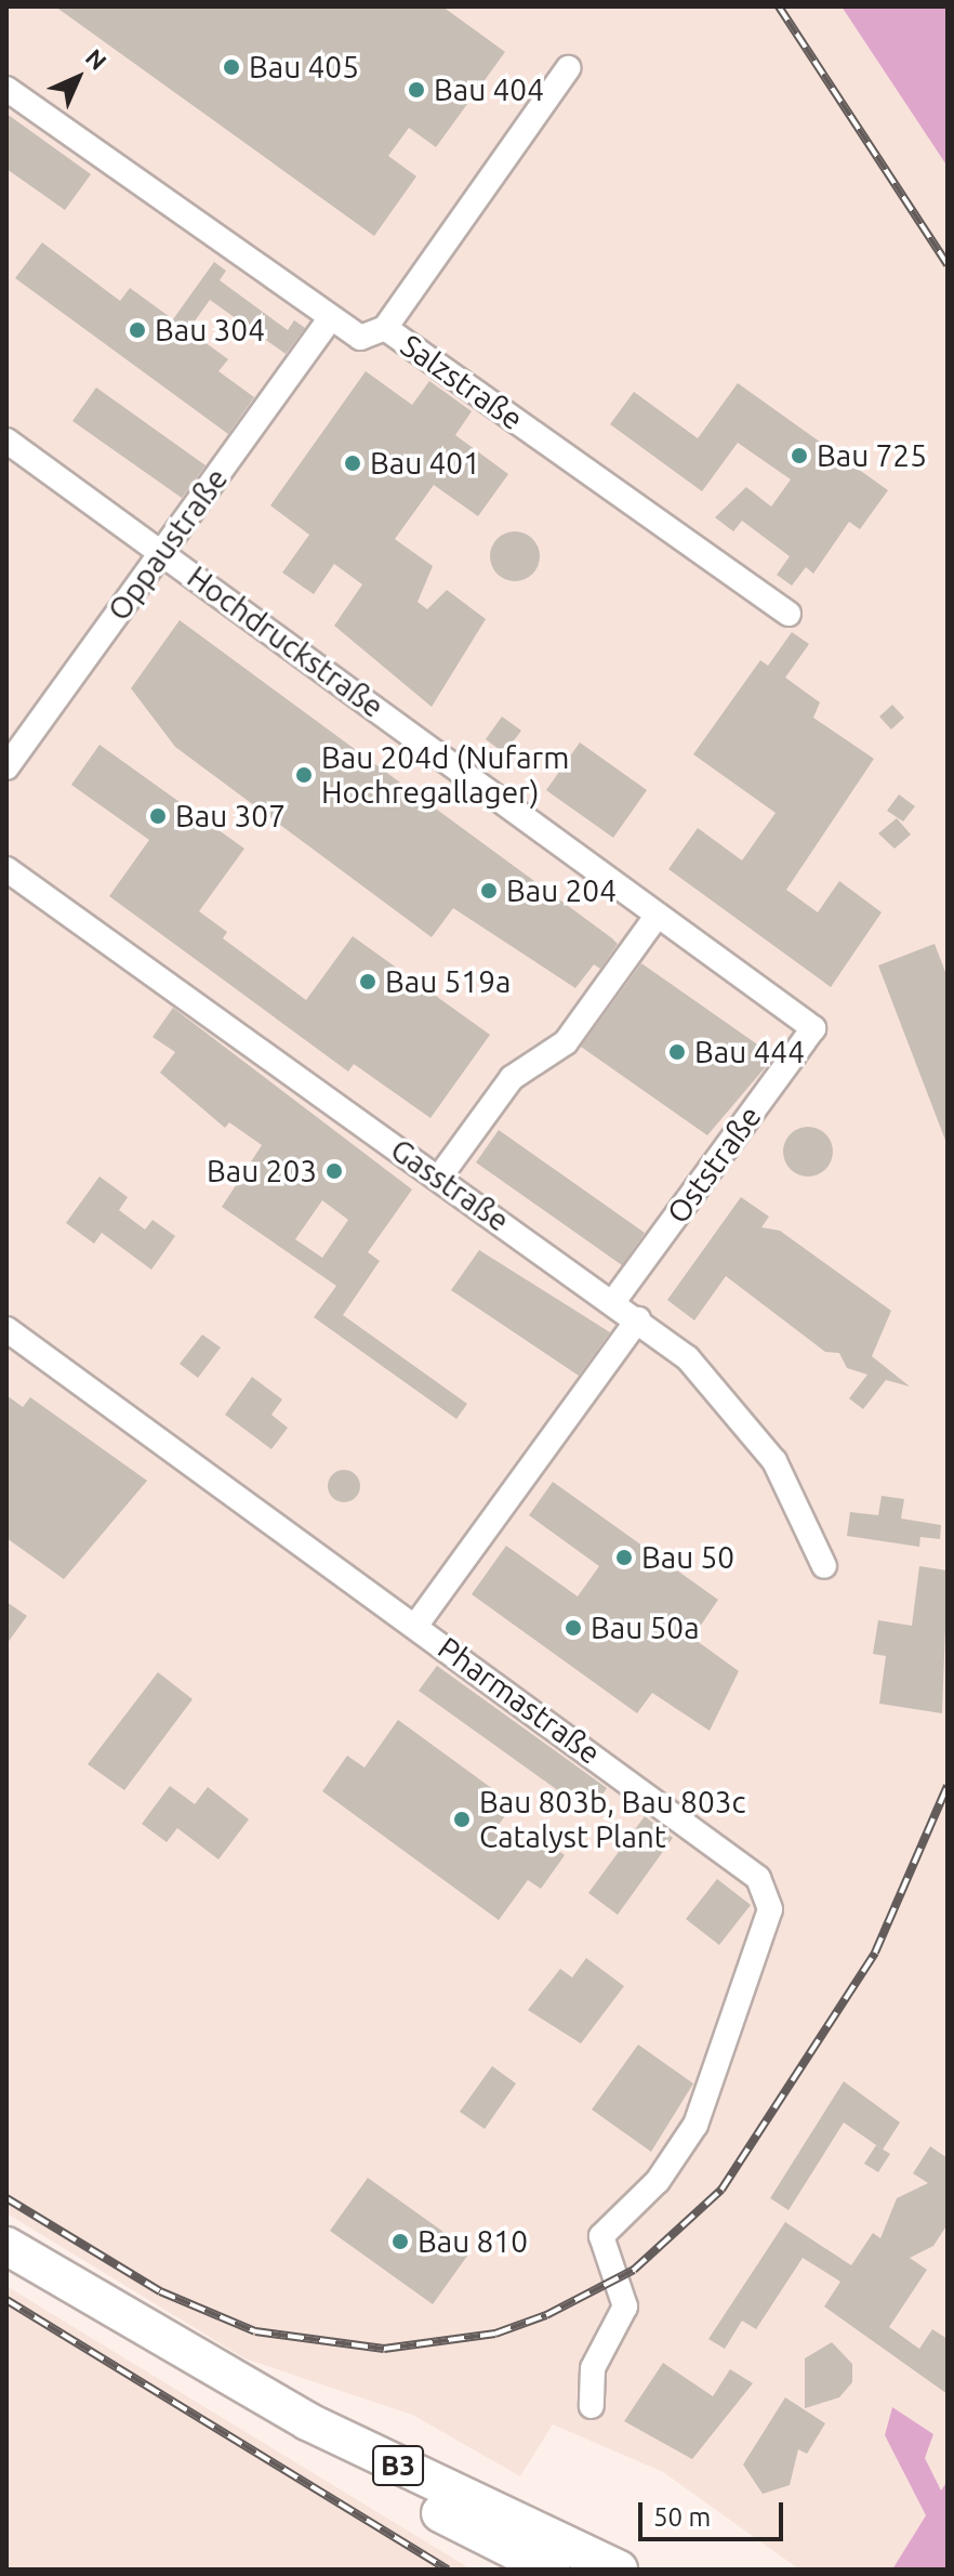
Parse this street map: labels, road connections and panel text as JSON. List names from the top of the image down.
{
  "streets": {
    "main road": ["B3"],
    "street": [
      "Salzstraße",
      "Oppaustraße",
      "Hochdruckstraße",
      "Oststraße",
      "Gasstraße",
      "Pharmastraße"
    ]
  },
  "crossings": [
    ["Salzstraße", "Oppaustraße"],
    ["Oppaustraße", "Hochdruckstraße"],
    ["Hochdruckstraße", "Oststraße"],
    ["Oststraße", "Gasstraße"]
  ],
  "places": [
    "Bau 405",
    "Bau 404",
    "Bau 304",
    "Bau 725",
    "Bau 401",
    "Bau 204d (Nufarm Hochregallager)",
    "Bau 307",
    "Bau 204",
    "Bau 519a",
    "Bau 444",
    "Bau 203",
    "Bau 50",
    "Bau 50a",
    "Bau 803b, Bau 803c Catalyst Plant",
    "Bau 810"
  ],
  "scale_bar": "50 m",
  "north": "top right"
}
